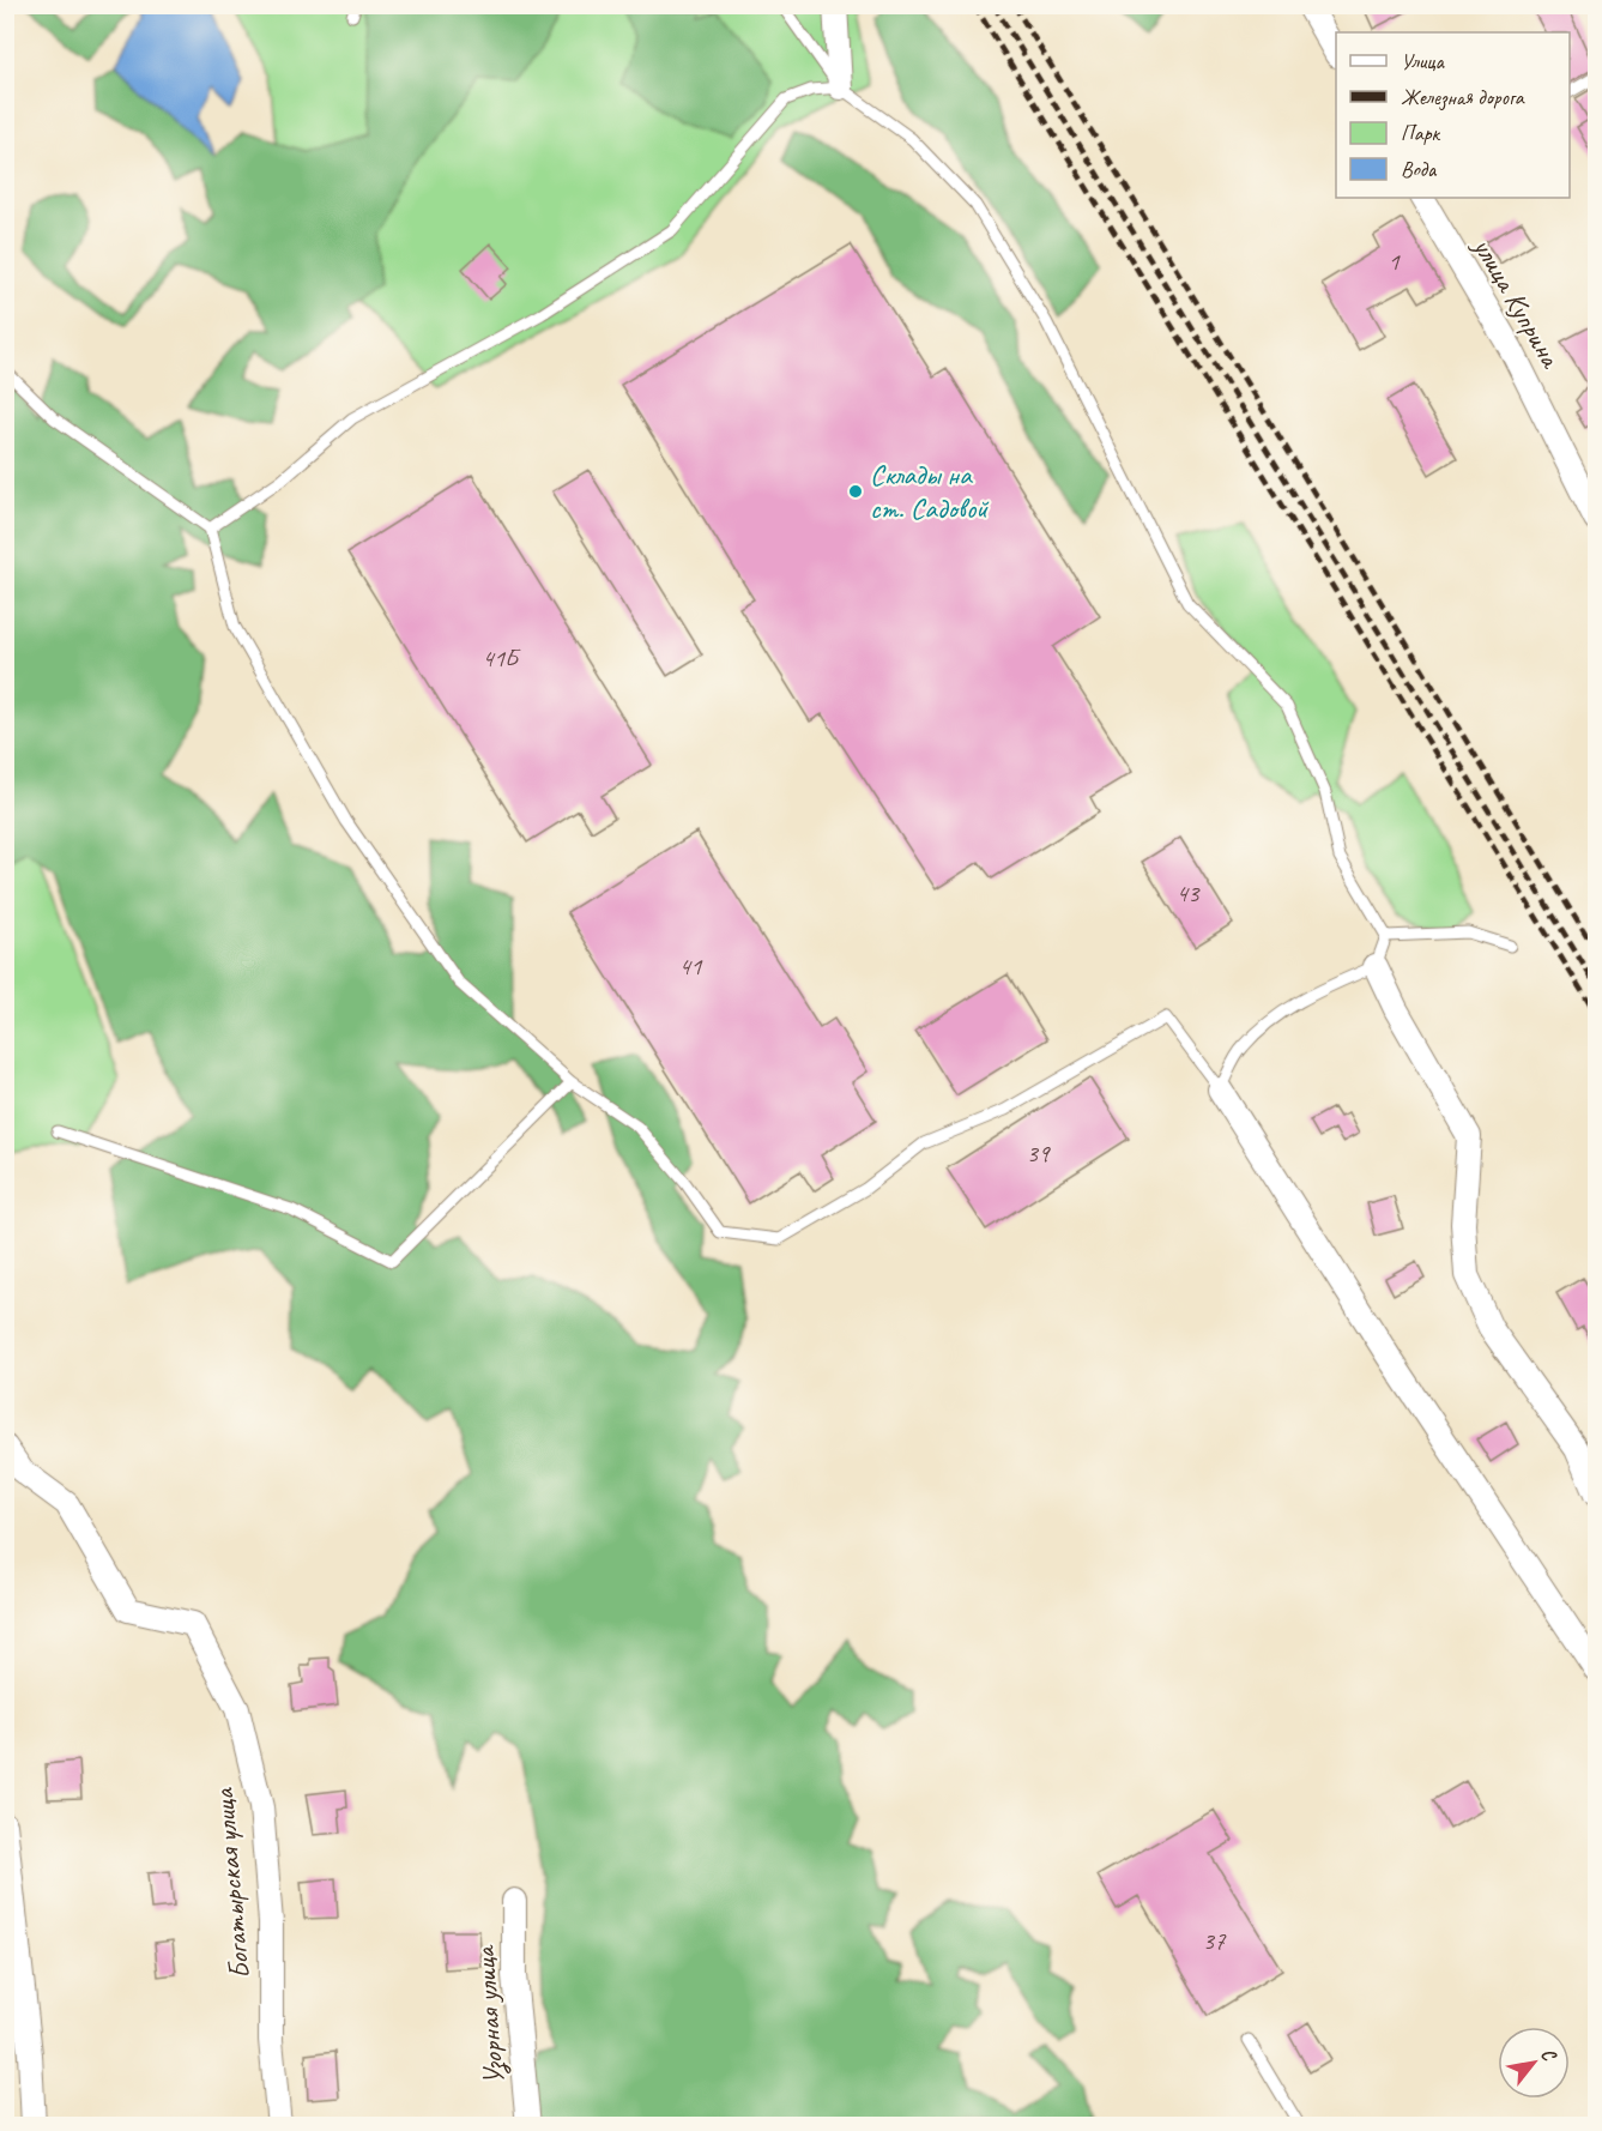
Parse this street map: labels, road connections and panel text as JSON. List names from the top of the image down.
{
  "streets": {
    "street": ["улица Куприна", "Богатырская улица", "Узорная улица"]
  },
  "places": ["Склады на ст. Садовой"],
  "house_numbers": [
    "1",
    "41Б",
    "43",
    "41",
    "39",
    "37"
  ],
  "legend": [
    "Улица",
    "Железная дорога",
    "Парк",
    "Вода"
  ],
  "north": "top right"
}
